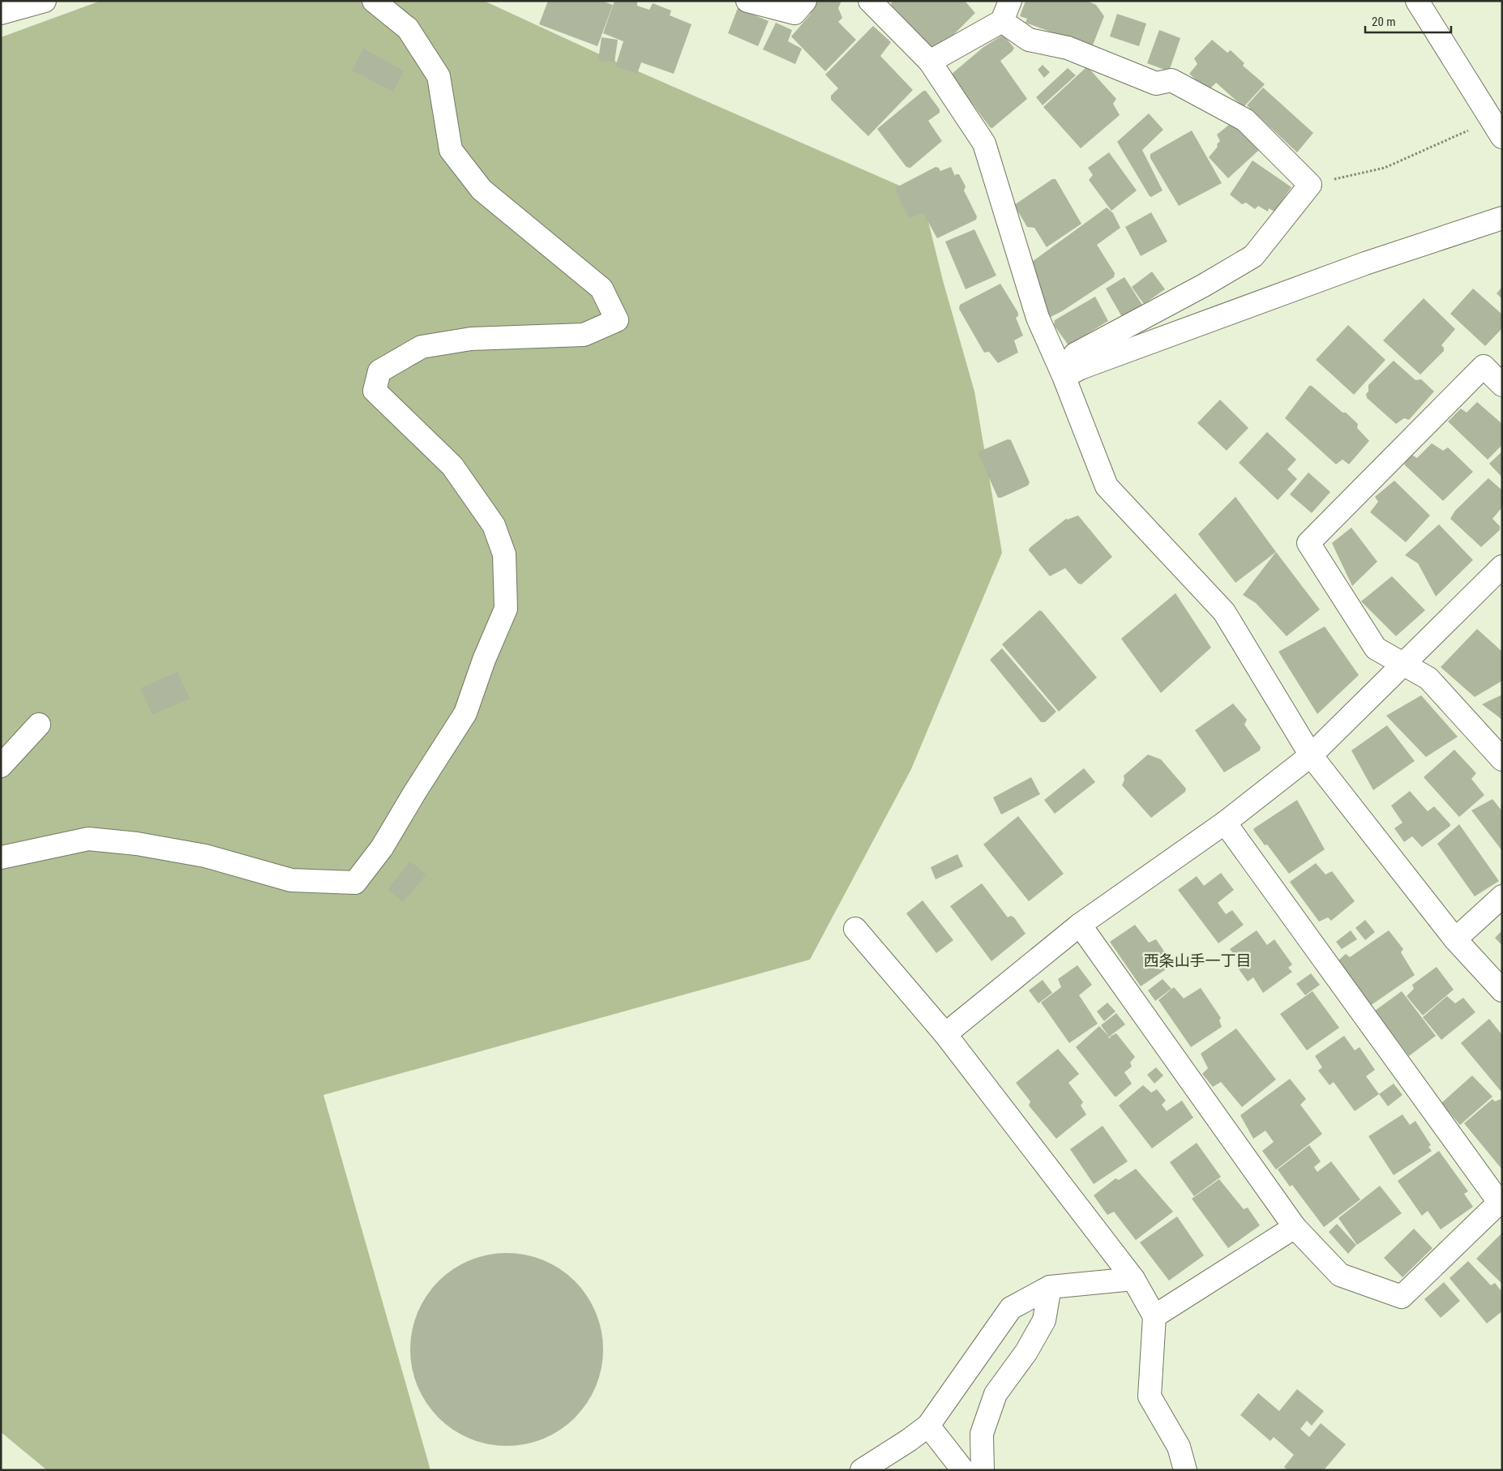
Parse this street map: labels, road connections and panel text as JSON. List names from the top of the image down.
{
  "districts": ["西条山手一丁目"],
  "scale_bar": "20 m"
}
